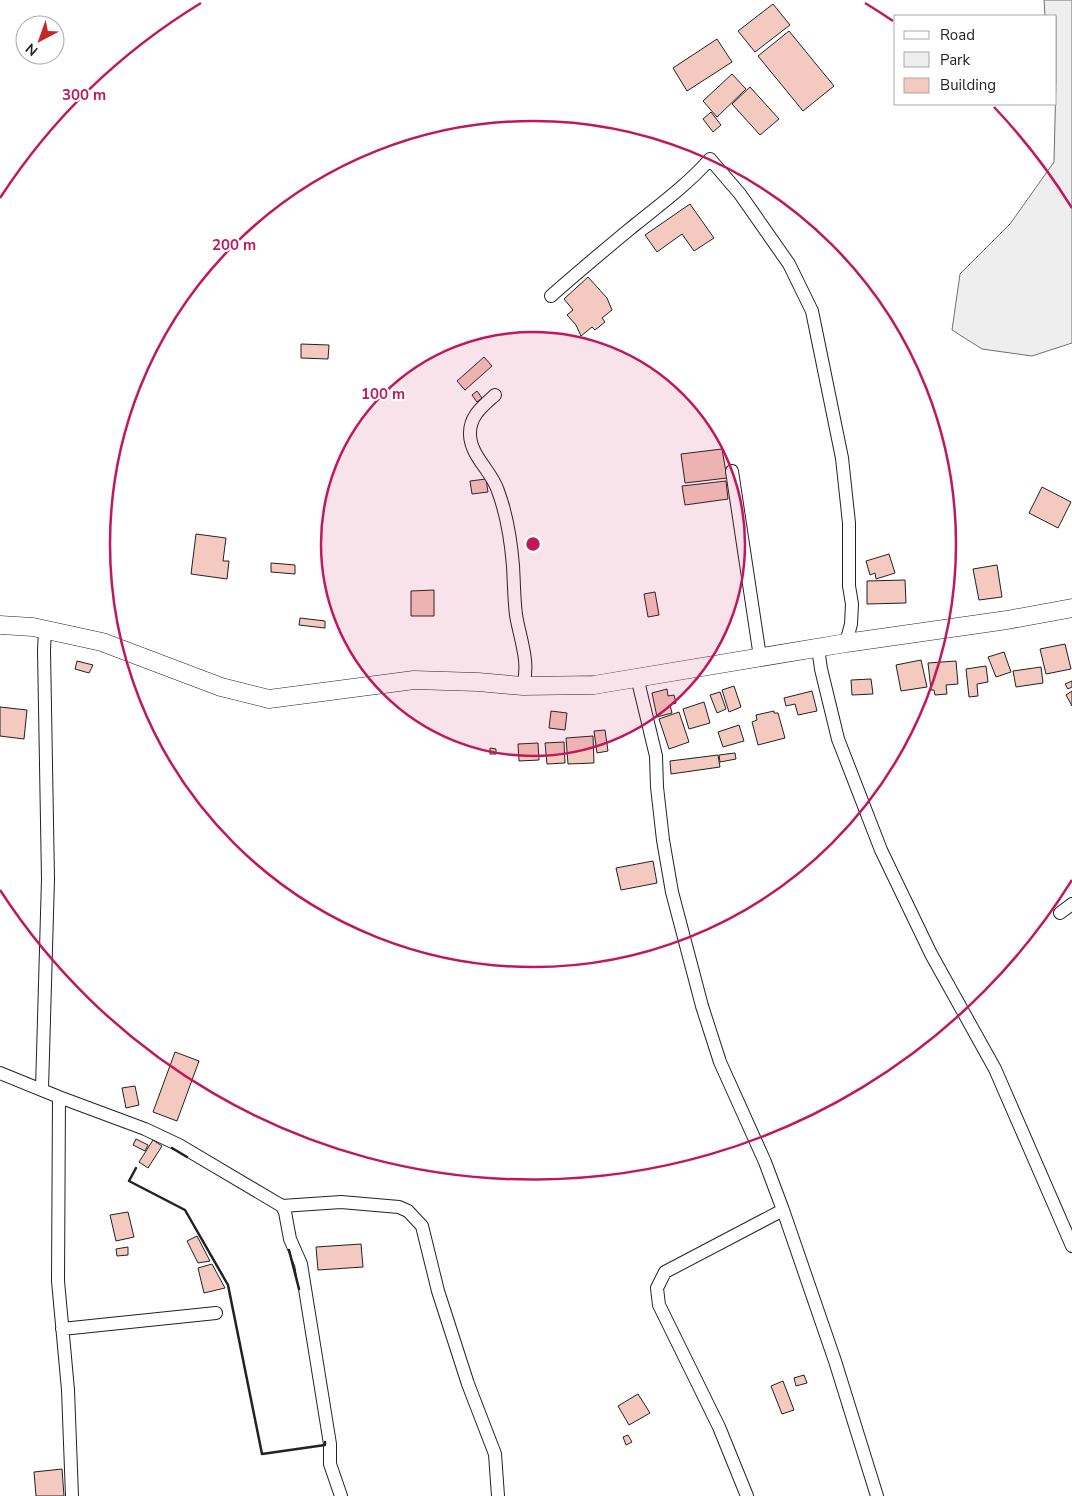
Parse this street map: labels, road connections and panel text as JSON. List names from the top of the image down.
{
  "legend": ["Road", "Park", "Building"],
  "north": "bottom left",
  "rings": ["300 m", "200 m", "100 m"]
}
